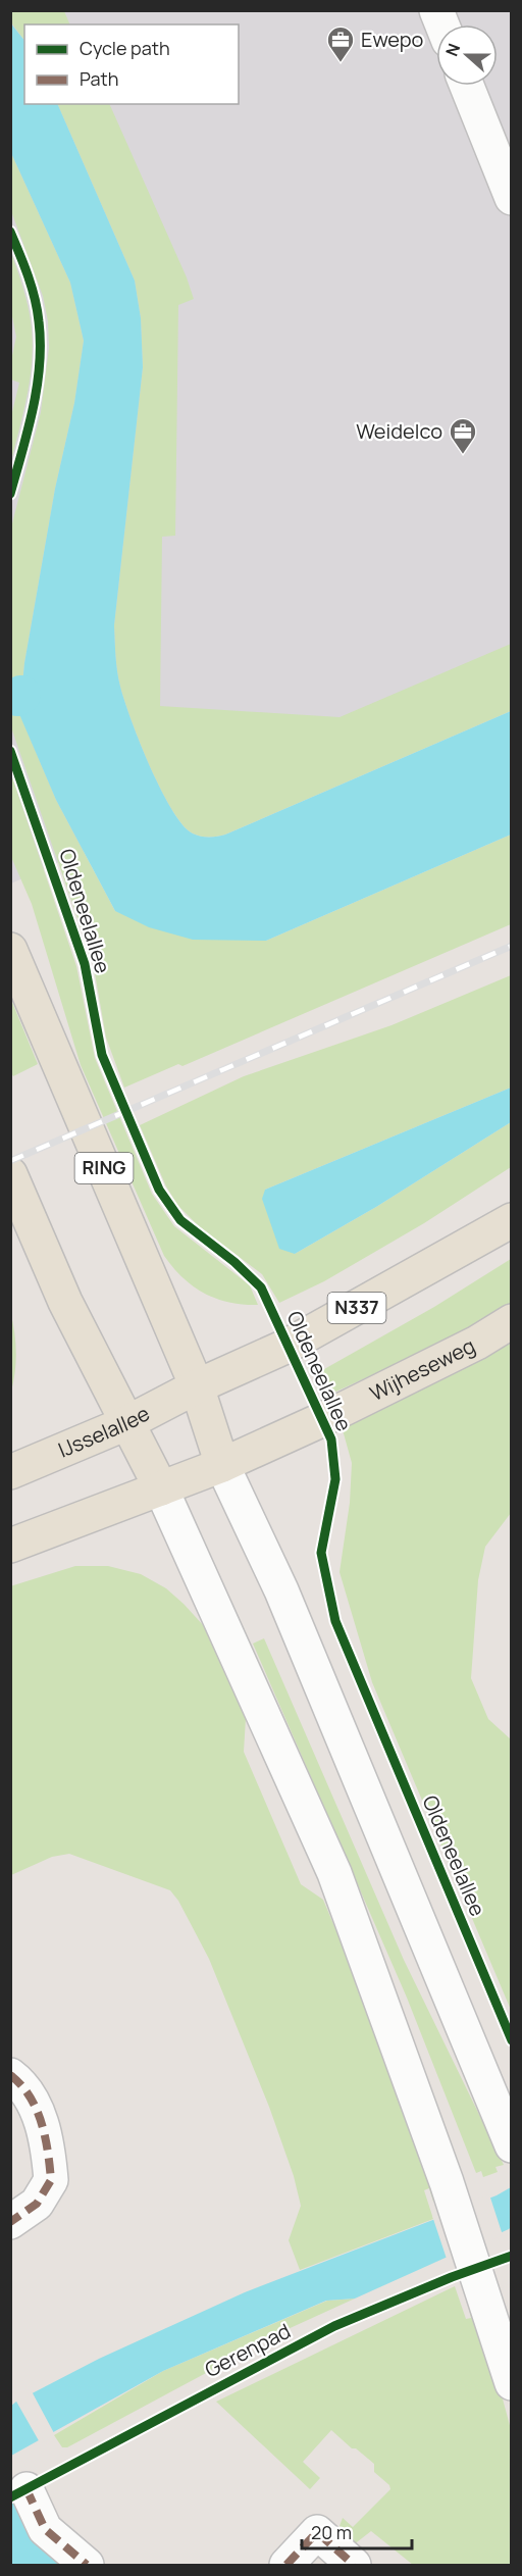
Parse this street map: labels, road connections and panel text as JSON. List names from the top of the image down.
{
  "streets": {
    "main road": [
      "RING",
      "N337",
      "Wijheseweg",
      "IJsselallee"
    ],
    "cycle path": ["Oldeneelallee", "Gerenpad"]
  },
  "crossings": [
    ["RING", "N337"],
    ["RING", "Wijheseweg"],
    ["RING", "IJsselallee"],
    ["N337", "IJsselallee"]
  ],
  "places": {
    "office": ["Ewepo", "Weidelco"]
  },
  "legend": ["Cycle path", "Path"],
  "scale_bar": "20 m",
  "north": "left"
}
